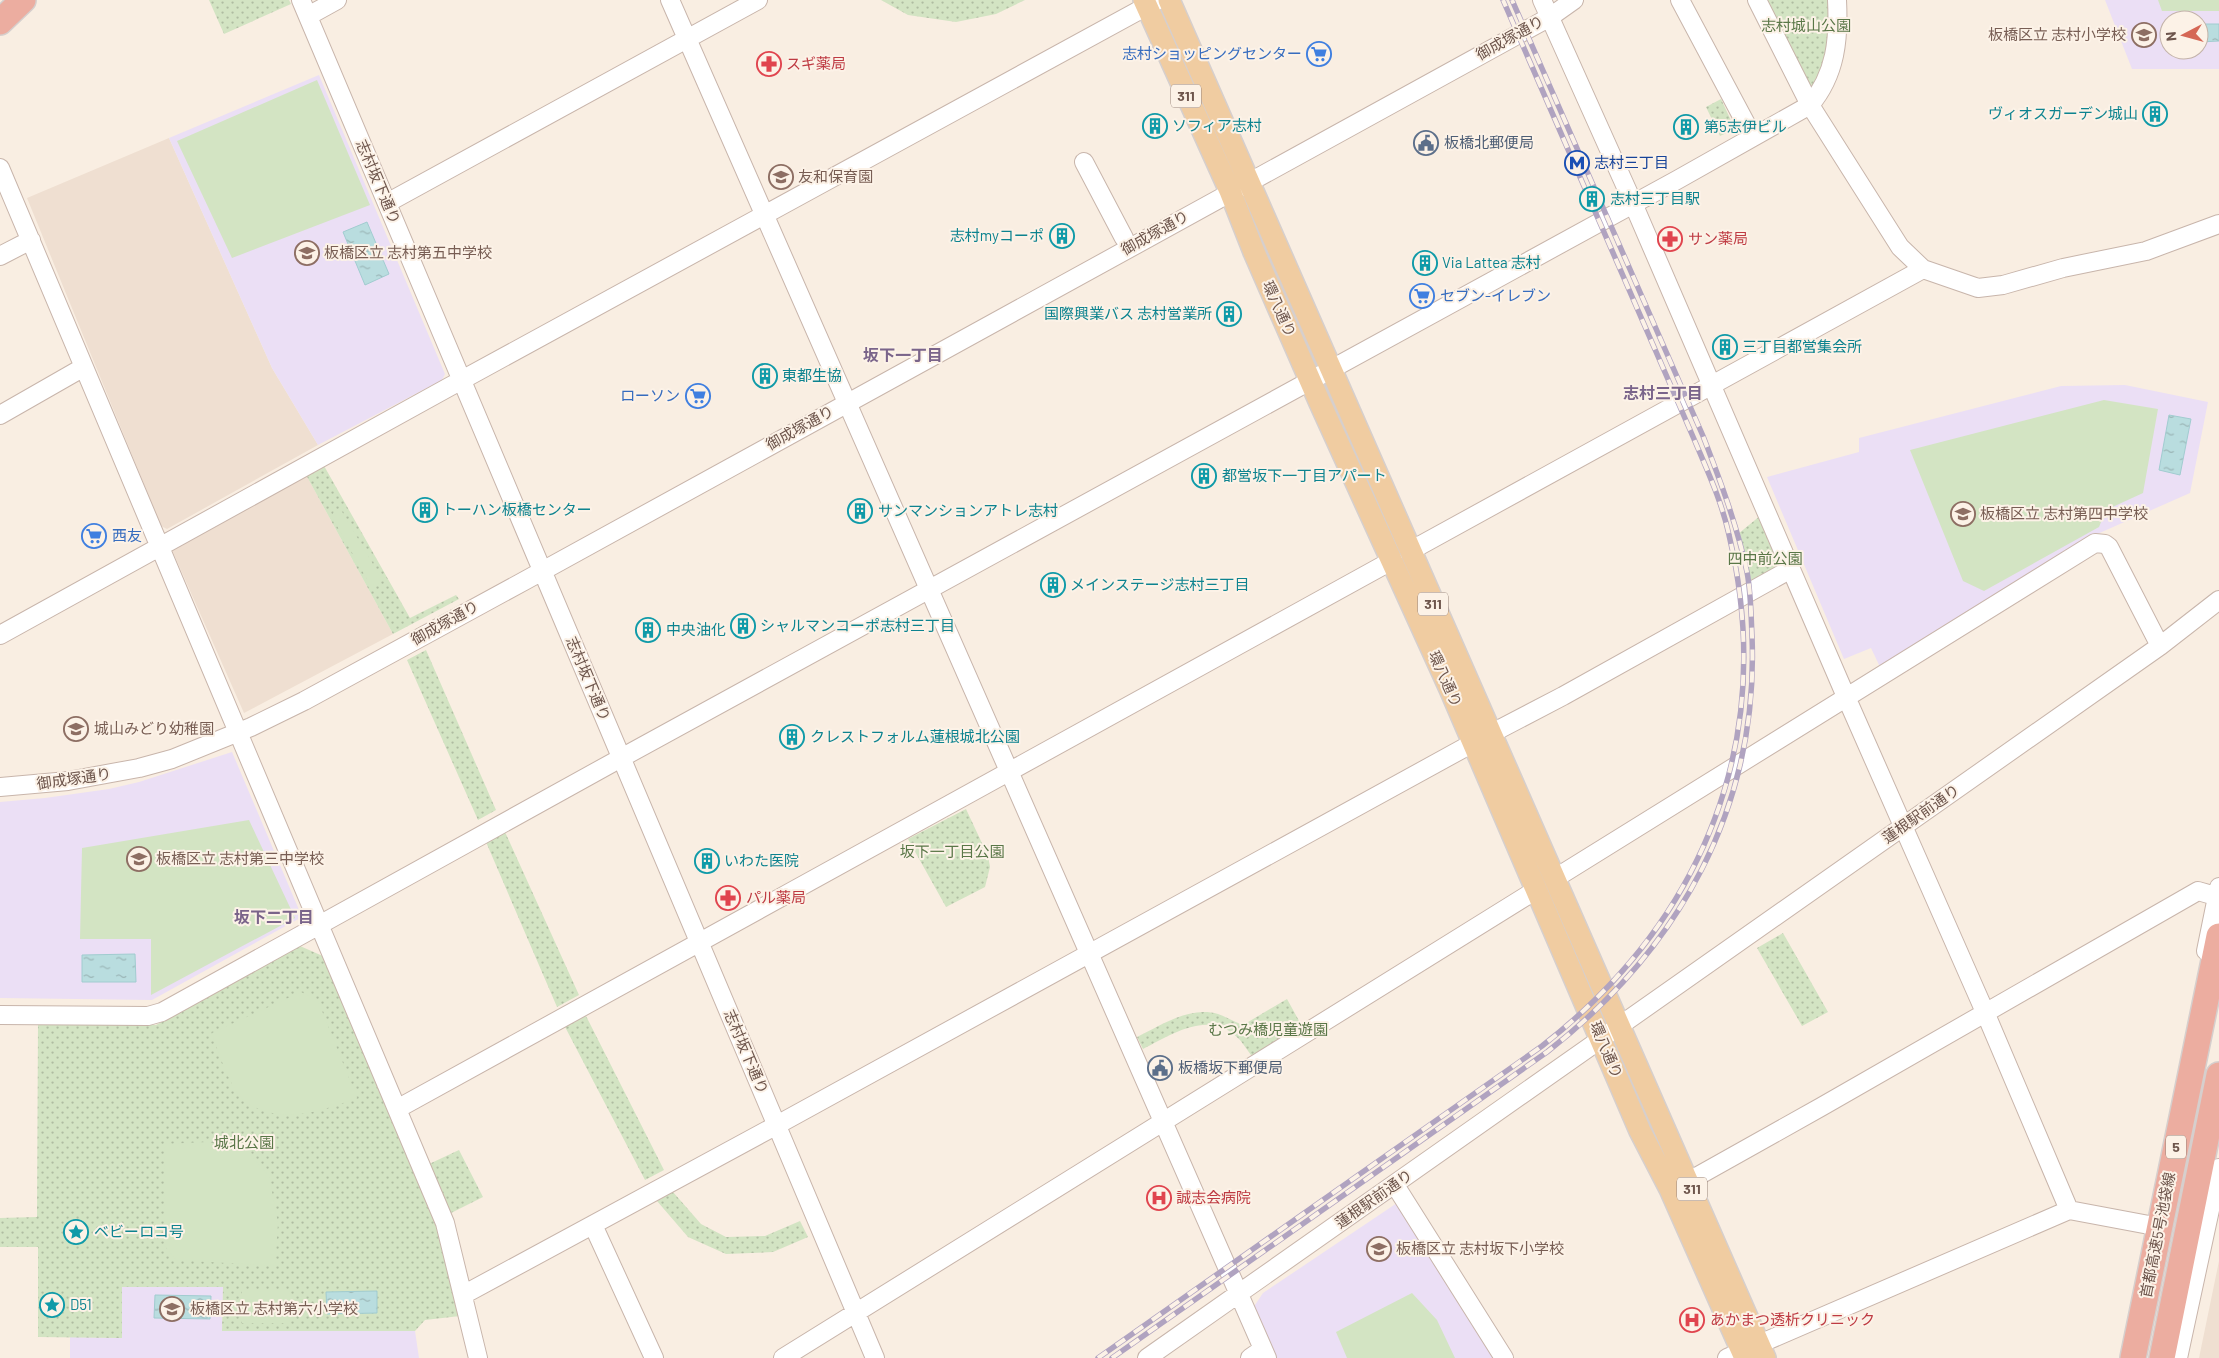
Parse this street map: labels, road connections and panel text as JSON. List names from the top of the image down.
{
  "streets": {
    "highway": ["5", "首都高速5号池袋線"],
    "main road": ["311", "環八通り"],
    "street": ["御成塚通り", "志村坂下通り", "蓮根駅前通り"]
  },
  "crossings": [
    ["御成塚通り", "志村坂下通り"],
    ["御成塚通り", "環八通り"],
    ["環八通り", "蓮根駅前通り"]
  ],
  "districts": ["坂下一丁目", "志村三丁目", "坂下二丁目"],
  "parks": [
    "志村城山公園",
    "四中前公園",
    "坂下一丁目公園",
    "むつみ橋児童遊園",
    "城北公園"
  ],
  "places": {
    "school or university": [
      "板橋区立 志村小学校",
      "友和保育園",
      "板橋区立 志村第五中学校",
      "板橋区立 志村第四中学校",
      "城山みどり幼稚園",
      "板橋区立 志村第三中学校",
      "板橋区立 志村坂下小学校",
      "板橋区立 志村第六小学校"
    ],
    "supermarket": [
      "志村ショッピングセンター",
      "セブン-イレブン",
      "ローソン",
      "西友"
    ],
    "pharmacy": ["スギ薬局", "サン薬局", "パル薬局"],
    "building": [
      "ヴィオスガーデン城山",
      "ソフィア志村",
      "第5志伊ビル",
      "志村三丁目駅",
      "志村myコーポ",
      "Via Lattea 志村",
      "国際興業バス 志村営業所",
      "三丁目都営集会所",
      "東都生協",
      "都営坂下一丁目アパート",
      "トーハン板橋センター",
      "サンマンションアトレ志村",
      "メインステージ志村三丁目",
      "シャルマンコーポ志村三丁目",
      "中央油化",
      "クレストフォルム蓮根城北公園",
      "いわた医院"
    ],
    "public building": ["板橋北郵便局", "板橋坂下郵便局"],
    "metro station": ["志村三丁目"],
    "hospital": ["誠志会病院", "あかまつ透析クリニック"],
    "place": ["ベビーロコ号", "D51"]
  },
  "north": "left"
}
